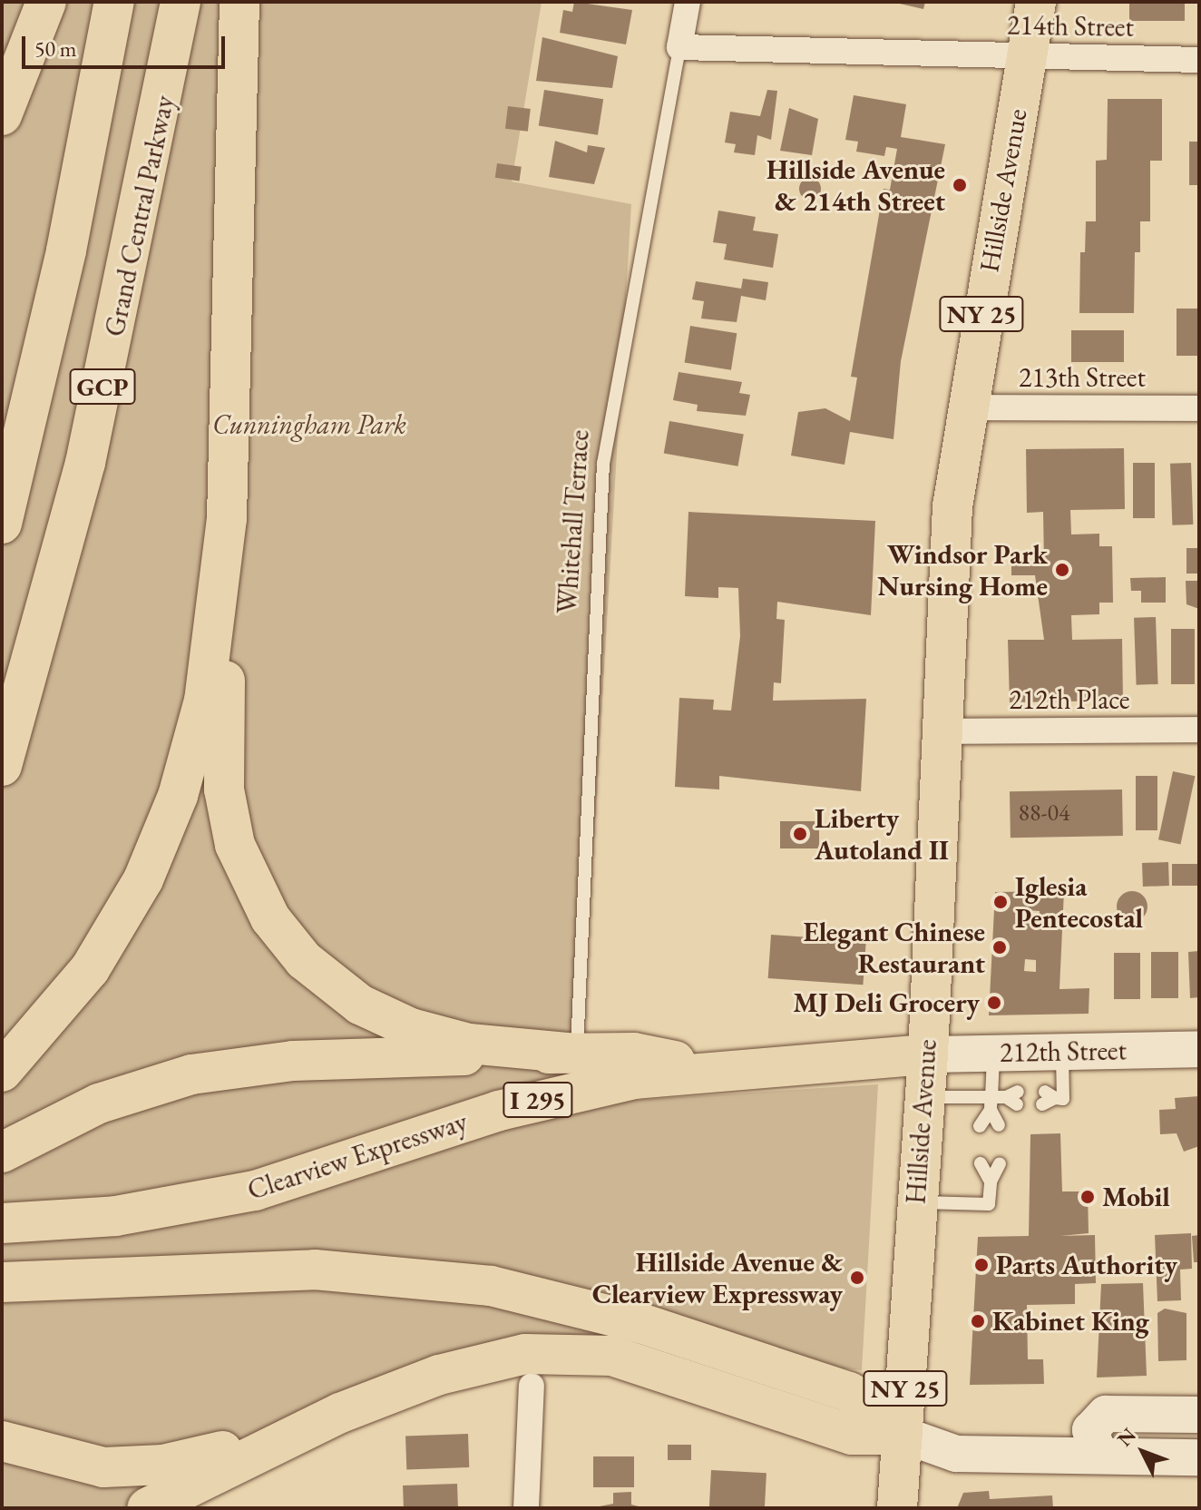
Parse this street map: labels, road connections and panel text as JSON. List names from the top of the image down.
{
  "streets": {
    "main road": [
      "Hillside Avenue",
      "Grand Central Parkway",
      "NY 25",
      "GCP",
      "212th Street",
      "I 295",
      "Clearview Expressway"
    ],
    "street": [
      "214th Street",
      "213th Street",
      "Whitehall Terrace",
      "212th Place"
    ]
  },
  "crossings": [
    ["214th Street", "Hillside Avenue"],
    ["214th Street", "Whitehall Terrace"],
    ["Hillside Avenue", "213th Street"],
    ["Hillside Avenue", "212th Place"],
    ["Hillside Avenue", "212th Street"],
    ["Hillside Avenue", "Clearview Expressway"],
    ["212th Street", "Clearview Expressway"]
  ],
  "parks": ["Cunningham Park"],
  "places": [
    "Hillside Avenue & 214th Street",
    "Windsor Park Nursing Home",
    "Liberty Autoland II",
    "Iglesia Pentecostal",
    "Elegant Chinese Restaurant",
    "MJ Deli Grocery",
    "Mobil",
    "Parts Authority",
    "Hillside Avenue & Clearview Expressway",
    "Kabinet King"
  ],
  "house_numbers": ["88-04"],
  "scale_bar": "50 m",
  "north": "top left"
}
